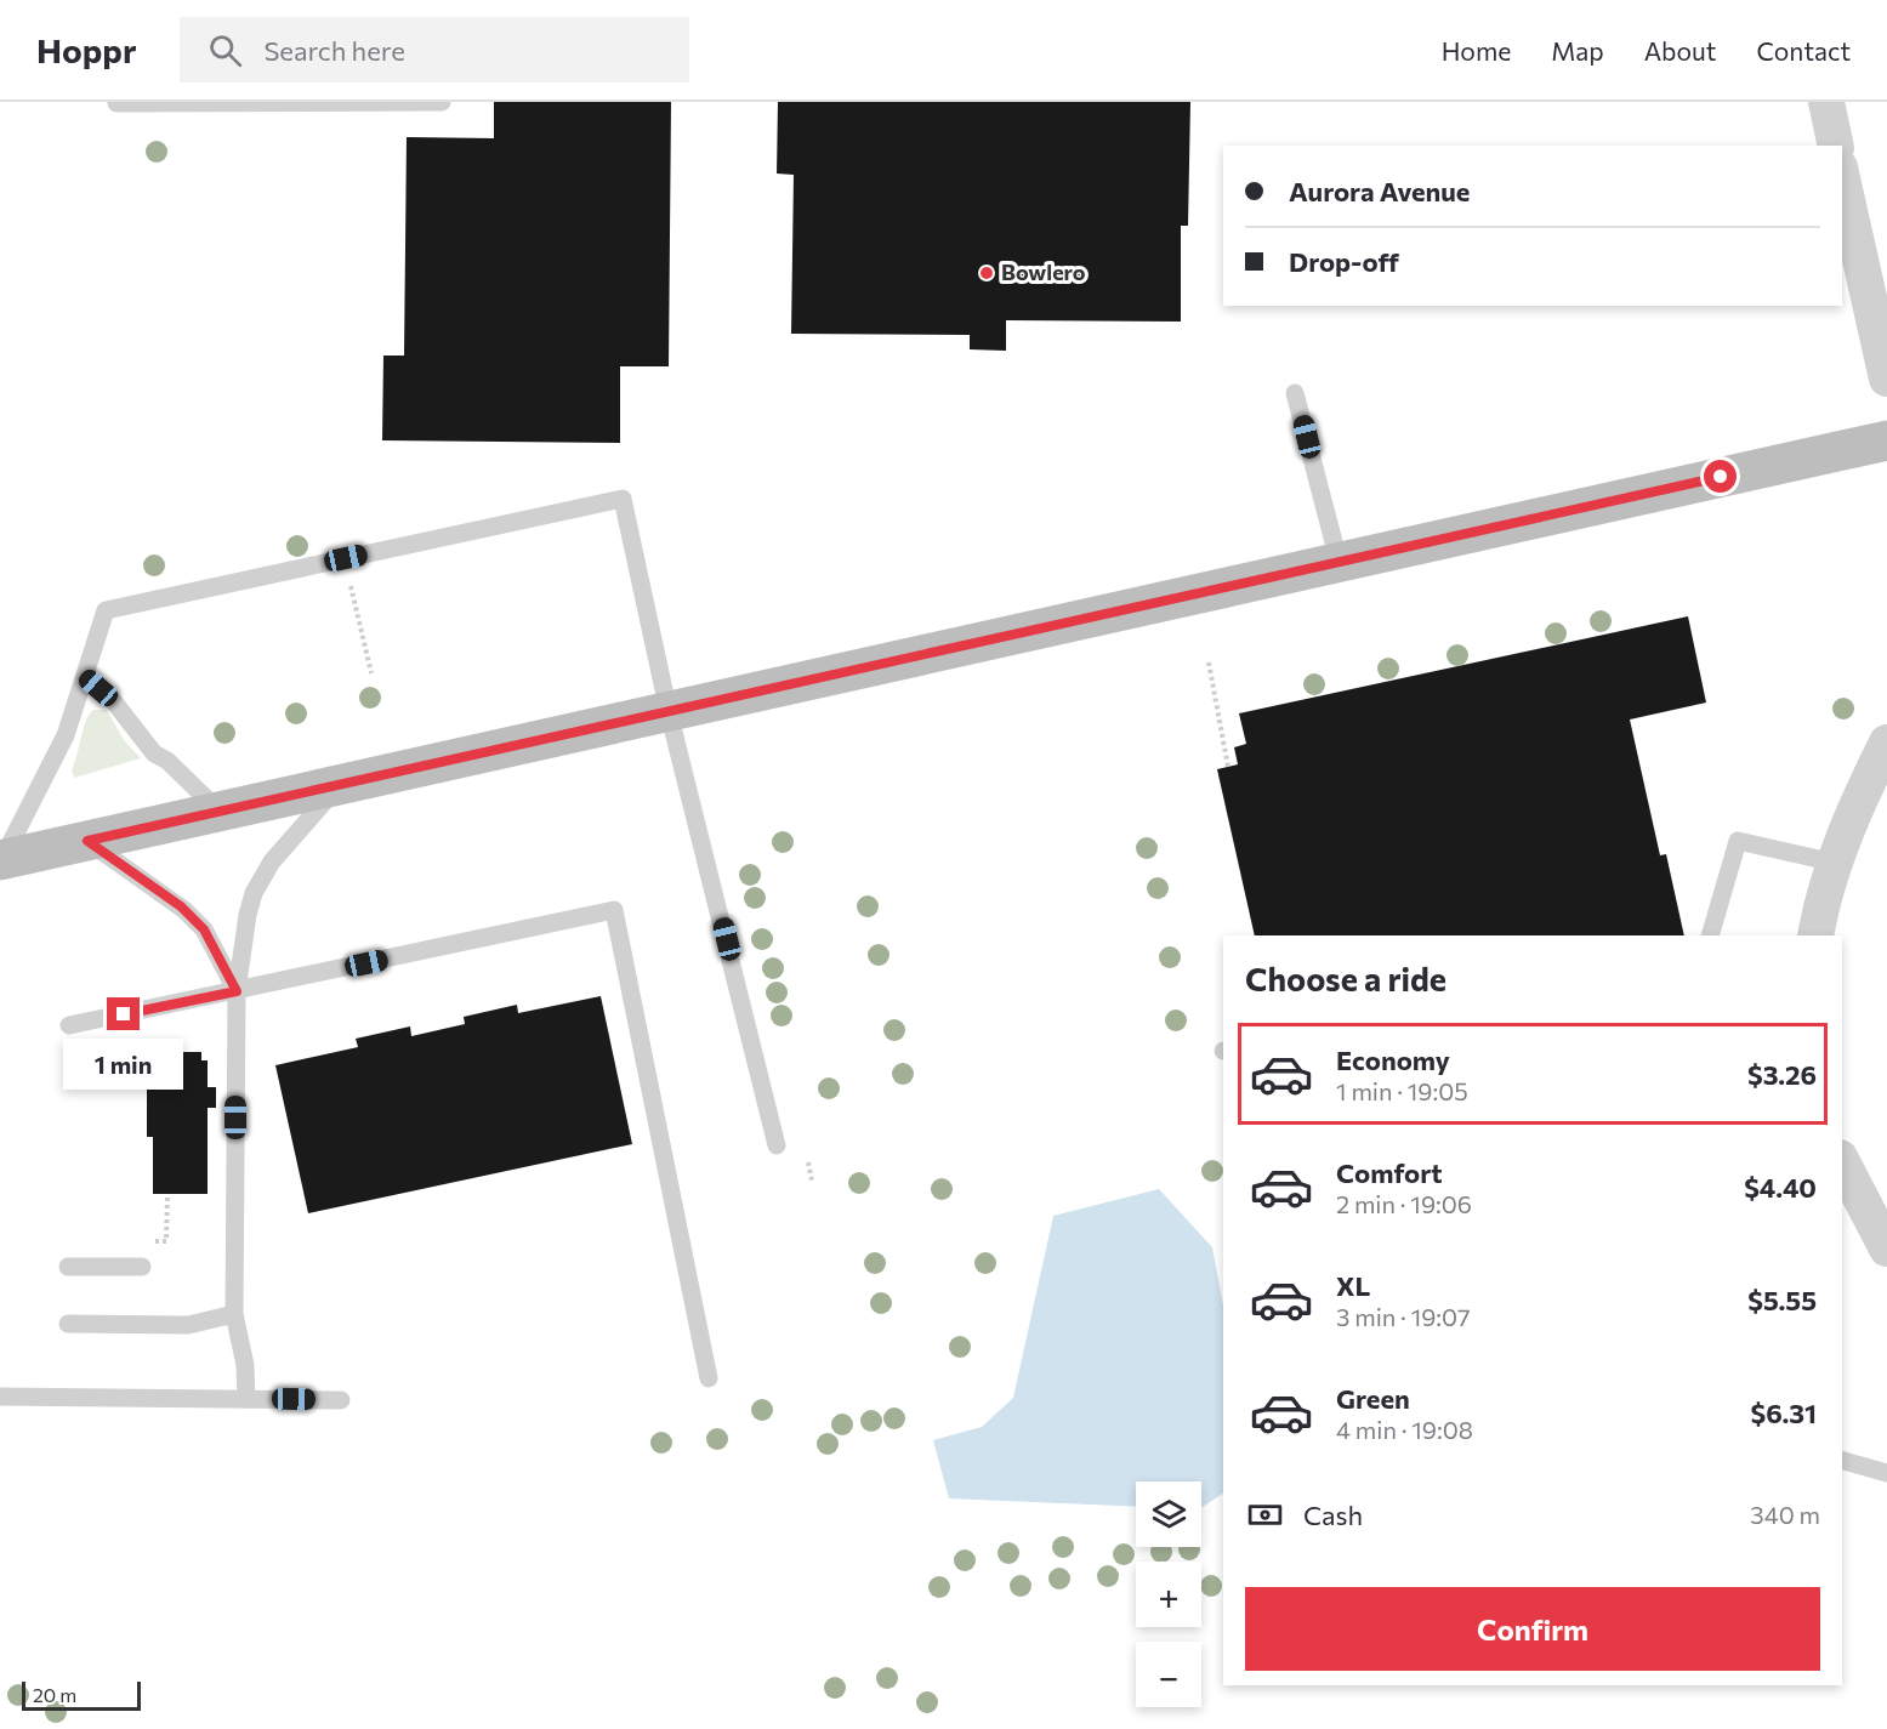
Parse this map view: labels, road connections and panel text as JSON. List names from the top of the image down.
{
  "places": ["Bowlero"],
  "scale_bar": "20 m",
  "page": {
    "header": "Hoppr",
    "search": "Search here",
    "nav": [
      "Home",
      "Map",
      "About",
      "Contact"
    ],
    "banner": ["Aurora Avenue", "Drop-off"],
    "heading": "Choose a ride",
    "list": [
      {
        "name": "Economy",
        "note": "1 min · 19:05",
        "value": "$3.26"
      },
      {
        "name": "Comfort",
        "note": "2 min · 19:06",
        "value": "$4.40"
      },
      {
        "name": "XL",
        "note": "3 min · 19:07",
        "value": "$5.55"
      },
      {
        "name": "Green",
        "note": "4 min · 19:08",
        "value": "$6.31"
      }
    ],
    "bubble": "1 min",
    "pay": ["Cash", "340 m"],
    "map_buttons": ["+", "−"],
    "buttons": "Confirm",
    "scale": "20 m"
  }
}
